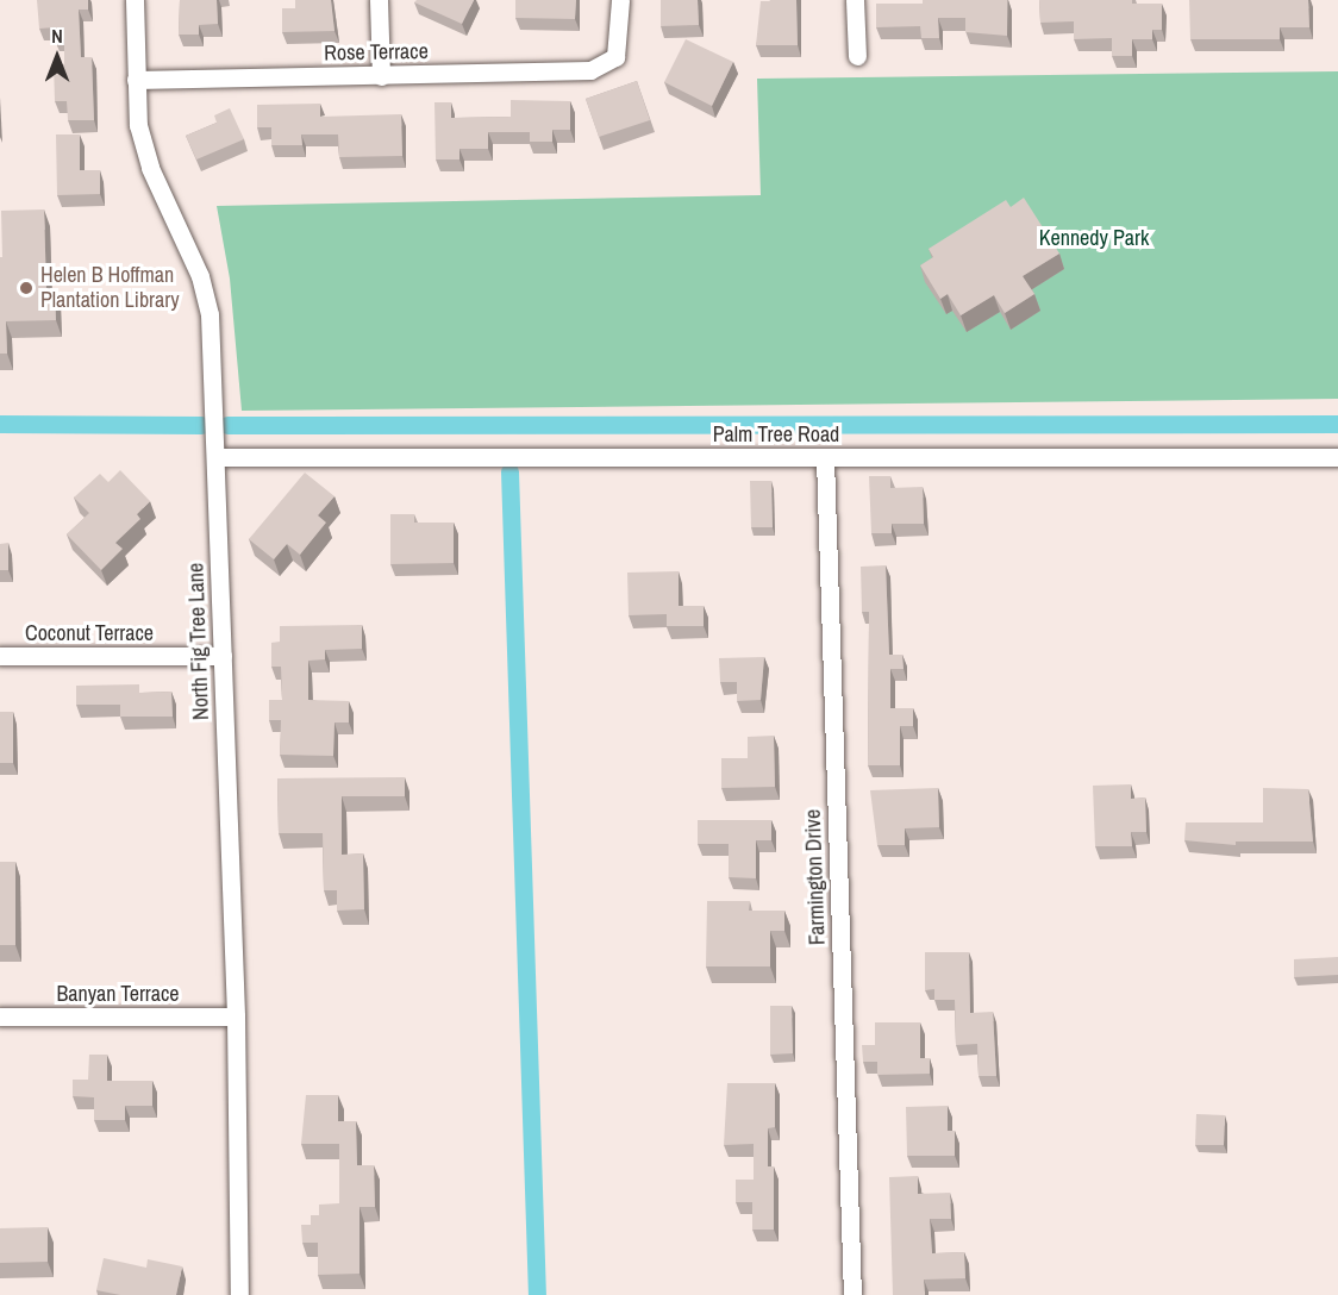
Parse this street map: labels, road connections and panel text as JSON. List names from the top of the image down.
{
  "streets": {
    "street": [
      "Rose Terrace",
      "Palm Tree Road",
      "Coconut Terrace",
      "North Fig Tree Lane",
      "Farmington Drive",
      "Banyan Terrace"
    ]
  },
  "crossings": [
    ["Rose Terrace", "North Fig Tree Lane"],
    ["Palm Tree Road", "North Fig Tree Lane"],
    ["Palm Tree Road", "Farmington Drive"],
    ["Coconut Terrace", "North Fig Tree Lane"],
    ["North Fig Tree Lane", "Banyan Terrace"]
  ],
  "parks": ["Kennedy Park"],
  "places": ["Helen B Hoffman Plantation Library"],
  "north": "top"
}
